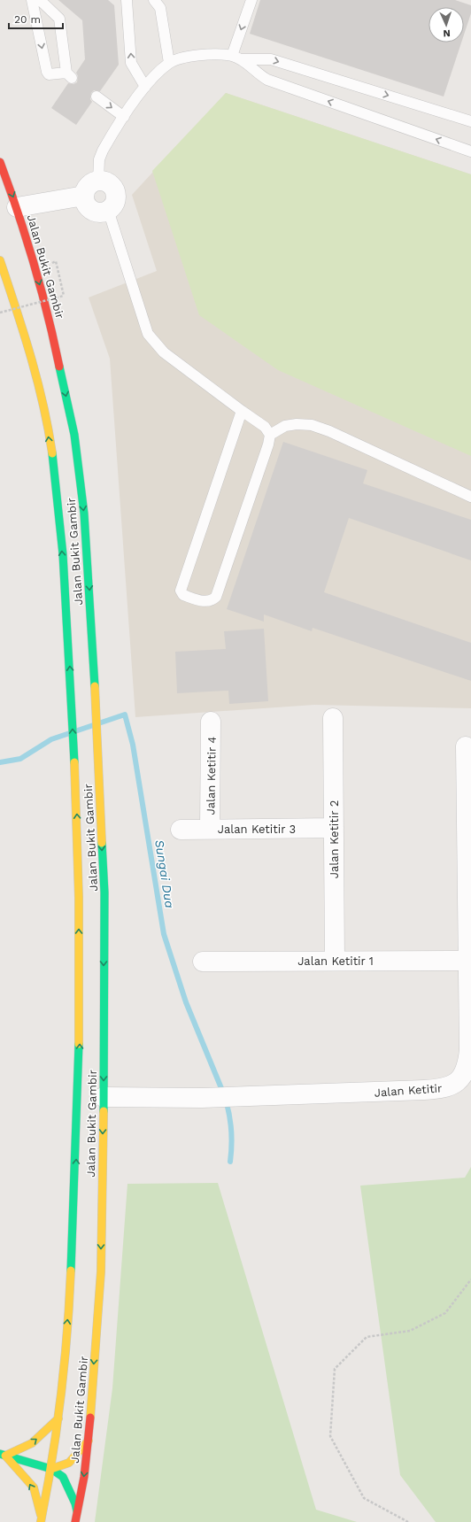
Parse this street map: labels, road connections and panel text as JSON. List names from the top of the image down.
{
  "streets": {
    "main road": ["Jalan Bukit Gambir"],
    "street": [
      "Jalan Ketitir 4",
      "Jalan Ketitir 3",
      "Jalan Ketitir 2",
      "Jalan Ketitir 1",
      "Jalan Ketitir"
    ]
  },
  "crossings": [
    ["Jalan Bukit Gambir", "Jalan Ketitir"],
    ["Jalan Ketitir 4", "Jalan Ketitir 3"],
    ["Jalan Ketitir 3", "Jalan Ketitir 2"],
    ["Jalan Ketitir 2", "Jalan Ketitir 1"],
    ["Jalan Ketitir 1", "Jalan Ketitir"]
  ],
  "water": ["Sungai Dua"],
  "scale_bar": "20 m",
  "north": "bottom"
}
